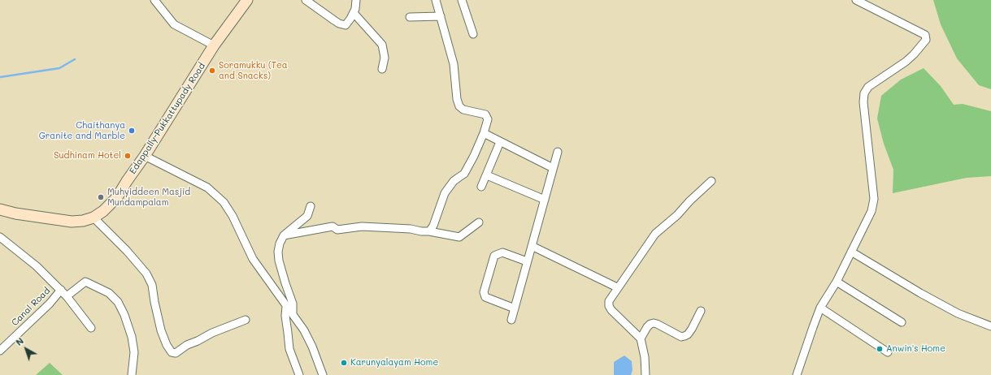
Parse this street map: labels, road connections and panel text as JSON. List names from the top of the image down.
{
  "streets": {
    "main road": ["Edappally-Pukkattupady Road"],
    "street": ["Canal Road"]
  },
  "places": [
    "Soramukku (Tea and Snacks)",
    "Chaithanya Granite and Marble",
    "Sudhinam Hotel",
    "Muhyiddeen Masjid Mundampalam",
    "Anwin's Home",
    "Karunyalayam Home"
  ],
  "north": "top left"
}
